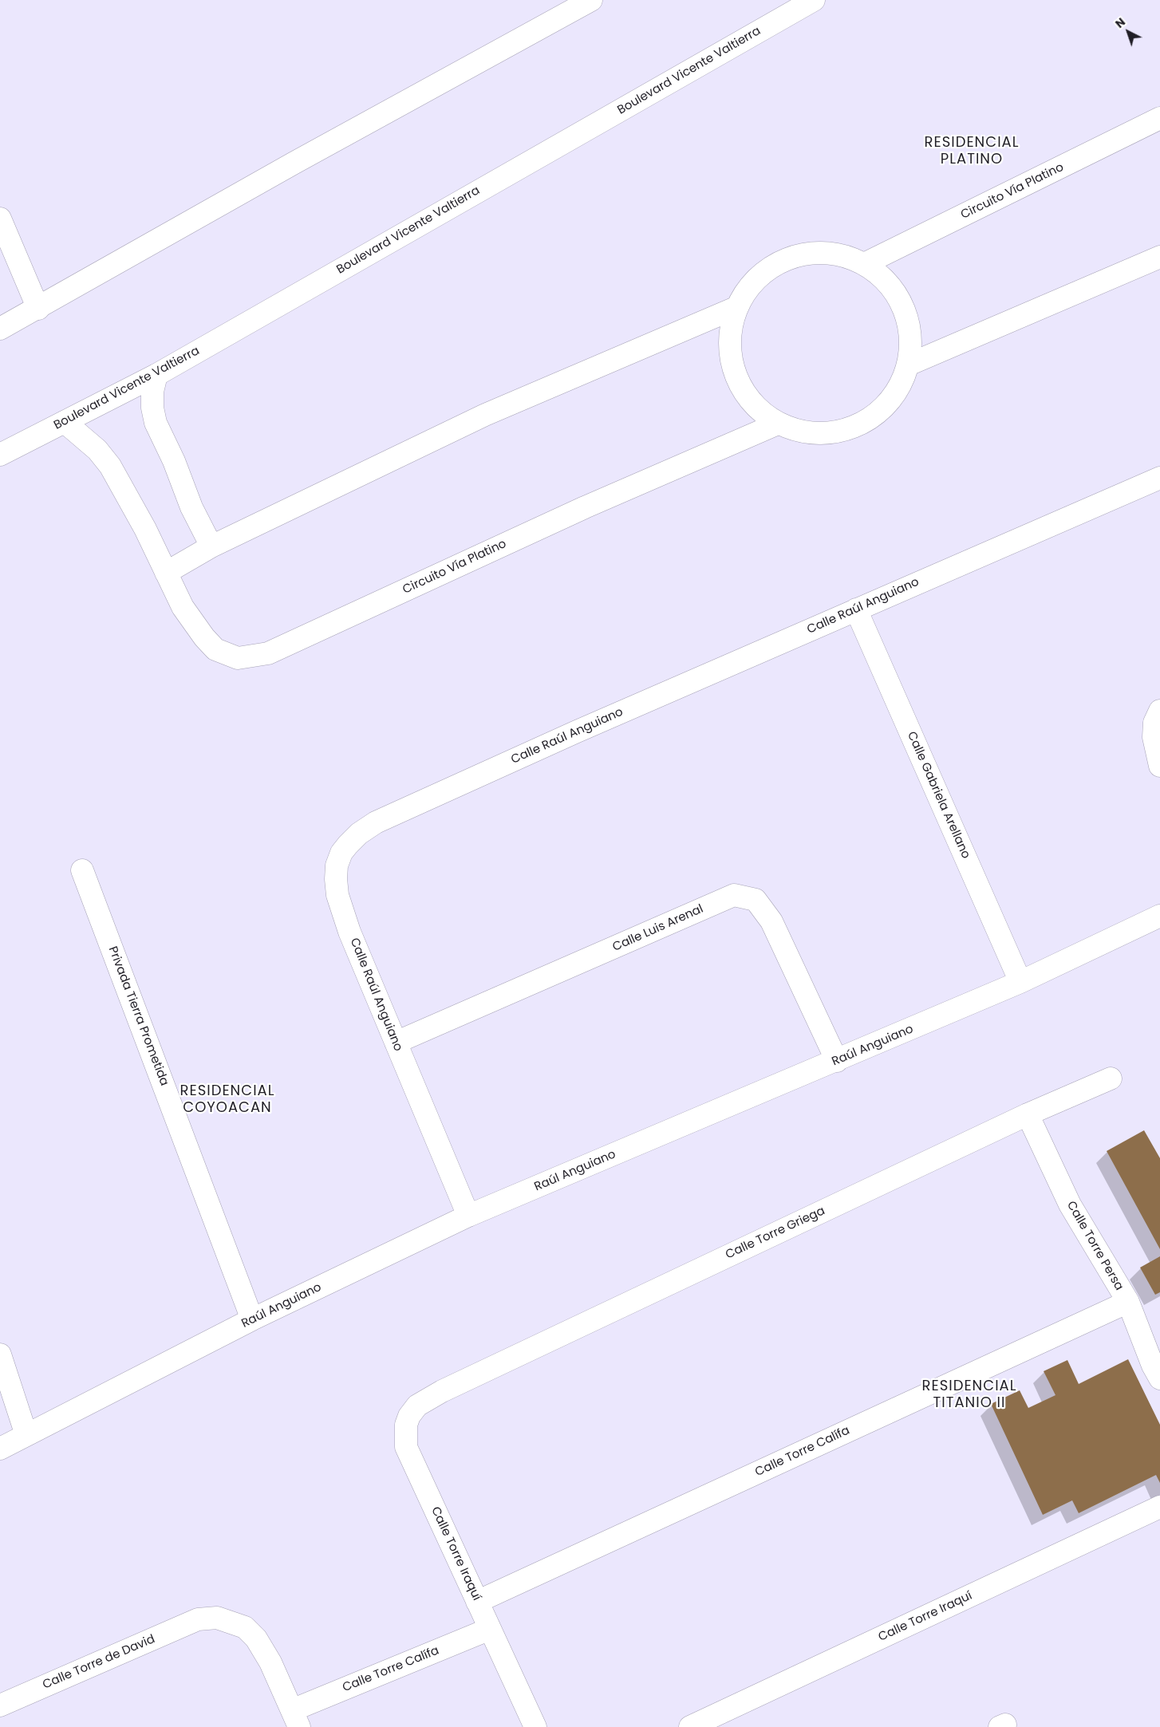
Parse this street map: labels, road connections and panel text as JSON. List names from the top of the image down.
{
  "streets": {
    "street": [
      "Boulevard Vicente Valtierra",
      "Circuito Vía Platino",
      "Calle Raúl Anguiano",
      "Calle Gabriela Arellano",
      "Calle Luis Arenal",
      "Privada Tierra Prometida",
      "Raúl Anguiano",
      "Calle Torre Griega",
      "Calle Torre Persa",
      "Calle Torre Calífa",
      "Calle Torre Iraquí",
      "Calle Torre de David"
    ]
  },
  "crossings": [
    ["Boulevard Vicente Valtierra", "Circuito Vía Platino"],
    ["Calle Raúl Anguiano", "Calle Gabriela Arellano"],
    ["Calle Raúl Anguiano", "Calle Luis Arenal"],
    ["Calle Raúl Anguiano", "Raúl Anguiano"],
    ["Calle Gabriela Arellano", "Raúl Anguiano"],
    ["Calle Luis Arenal", "Raúl Anguiano"],
    ["Privada Tierra Prometida", "Raúl Anguiano"],
    ["Calle Torre Griega", "Calle Torre Persa"],
    ["Calle Torre Griega", "Calle Torre Iraquí"],
    ["Calle Torre Persa", "Calle Torre Calífa"],
    ["Calle Torre Calífa", "Calle Torre Iraquí"],
    ["Calle Torre Calífa", "Calle Torre de David"]
  ],
  "districts": ["RESIDENCIAL PLATINO", "RESIDENCIAL COYOACAN", "RESIDENCIAL TITANIO II"],
  "north": "top left"
}
